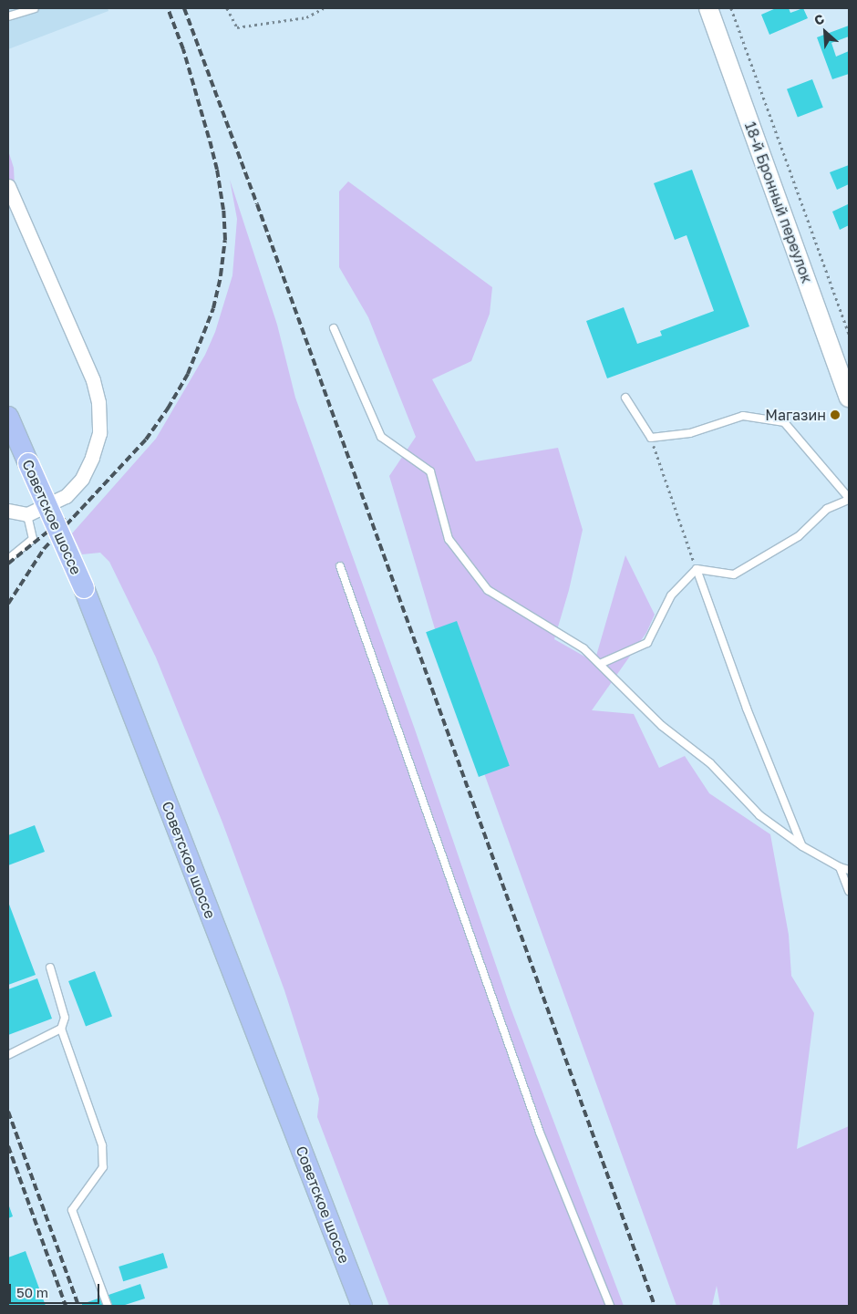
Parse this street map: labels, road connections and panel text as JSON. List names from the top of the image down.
{
  "streets": {
    "main road": ["Советское шоссе"],
    "street": ["18-й Бронный переулок"]
  },
  "places": ["Магазин"],
  "scale_bar": "50 m",
  "north": "top left"
}
